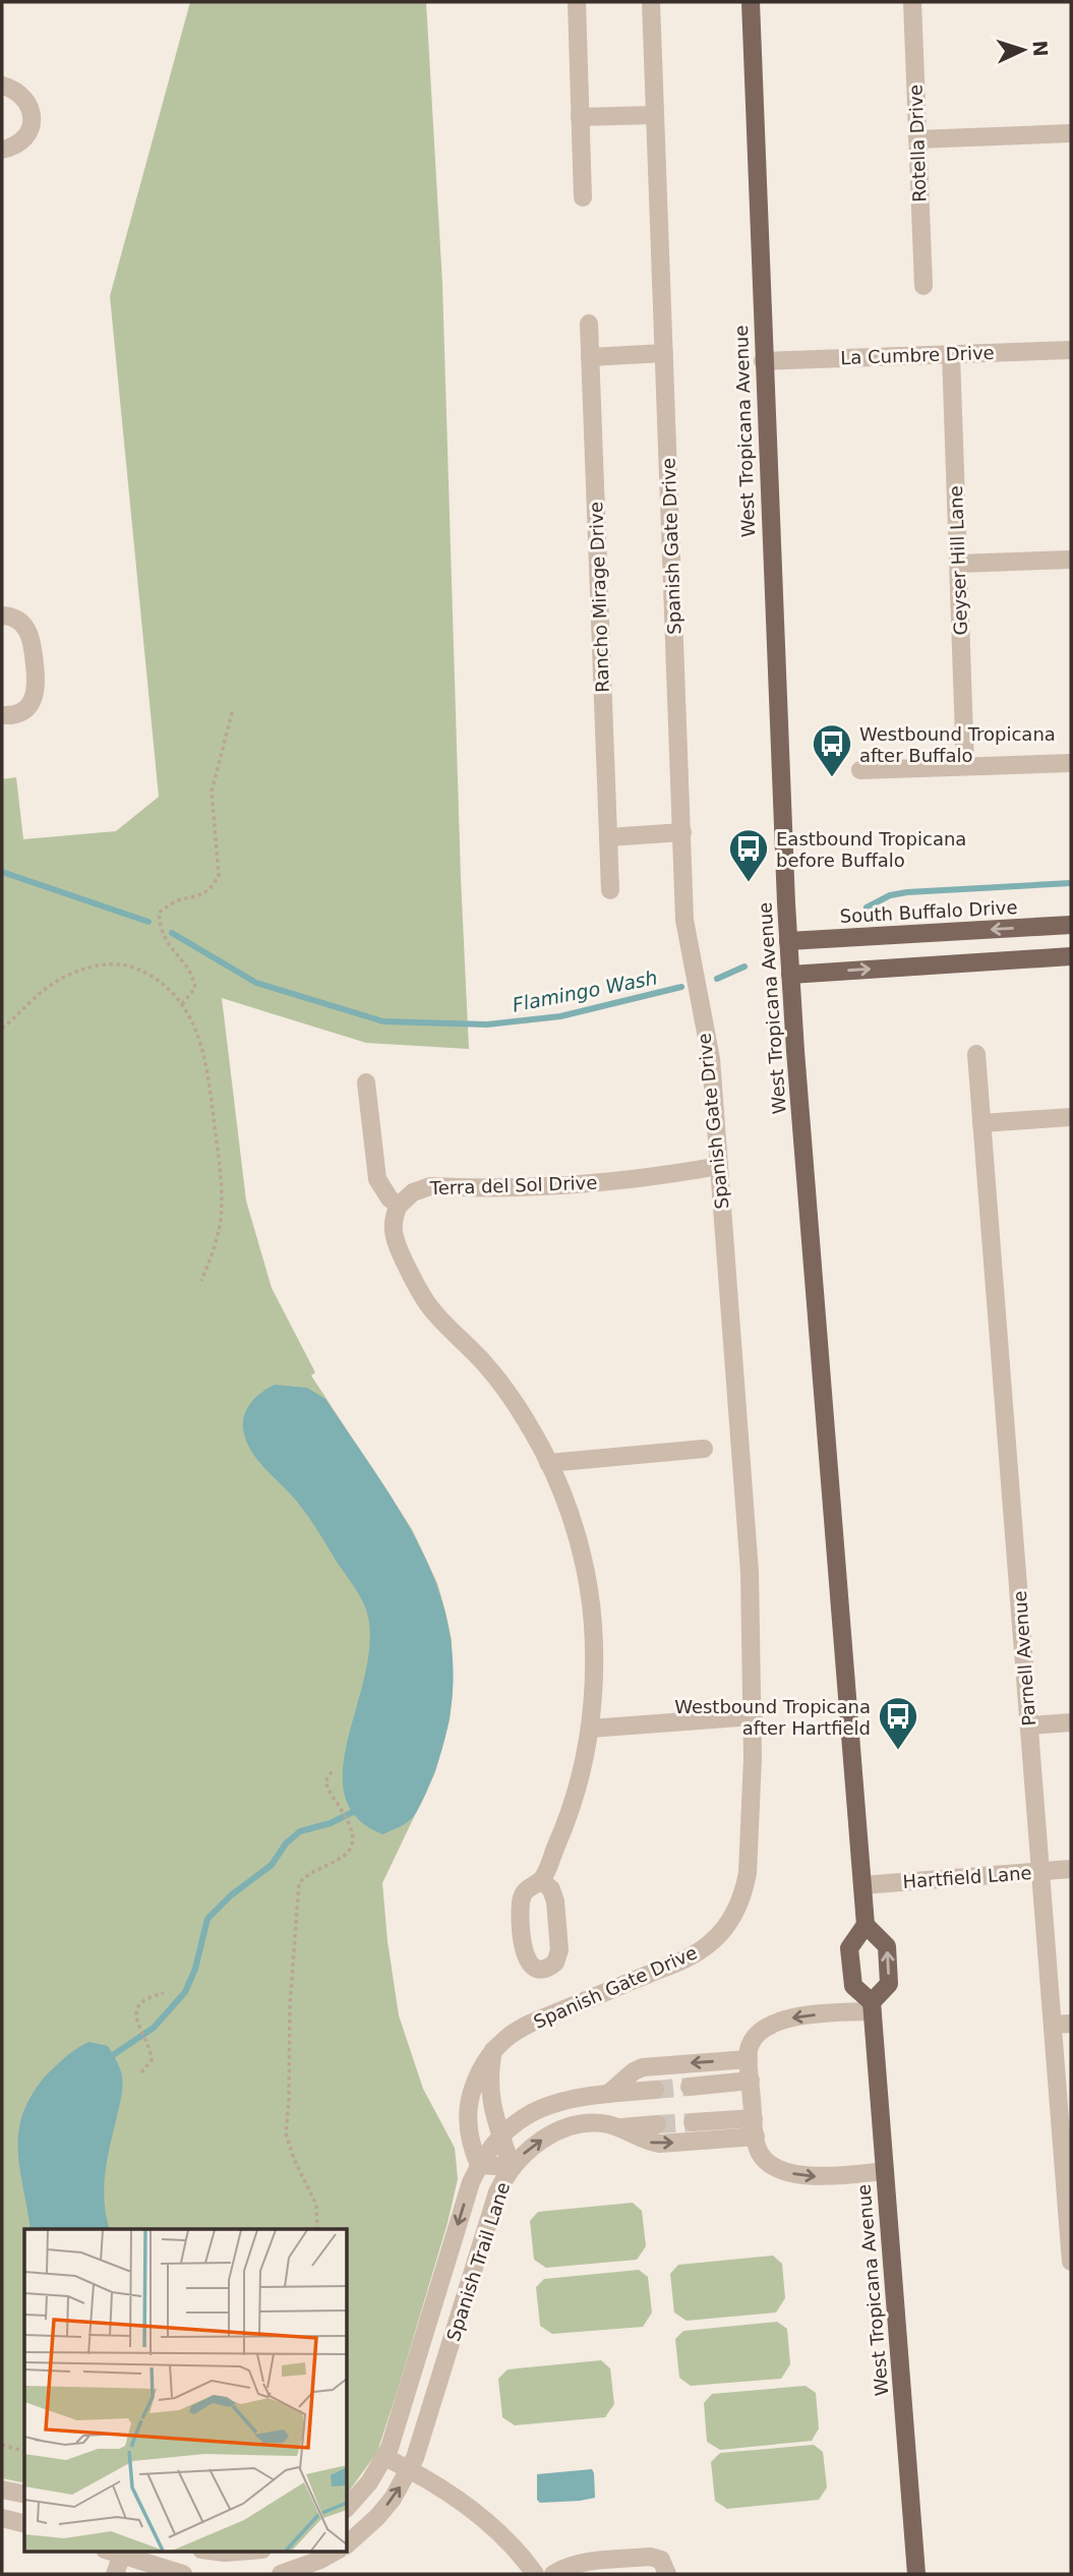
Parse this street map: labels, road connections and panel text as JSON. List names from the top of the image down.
{
  "streets": {
    "main road": ["West Tropicana Avenue", "South Buffalo Drive"],
    "street": [
      "Rotella Drive",
      "La Cumbre Drive",
      "Spanish Gate Drive",
      "Geyser Hill Lane",
      "Rancho Mirage Drive",
      "Terra del Sol Drive",
      "Parnell Avenue",
      "Hartfield Lane",
      "Spanish Trail Lane"
    ]
  },
  "crossings": [
    ["La Cumbre Drive", "West Tropicana Avenue"],
    ["La Cumbre Drive", "Geyser Hill Lane"],
    ["West Tropicana Avenue", "South Buffalo Drive"],
    ["West Tropicana Avenue", "Hartfield Lane"],
    ["Spanish Gate Drive", "Terra del Sol Drive"],
    ["Spanish Gate Drive", "Spanish Trail Lane"],
    ["Parnell Avenue", "Hartfield Lane"]
  ],
  "water": ["Flamingo Wash"],
  "places": {
    "bus stop": ["Westbound Tropicana after Buffalo", "Eastbound Tropicana before Buffalo", "Westbound Tropicana after Hartfield"]
  },
  "north": "right"
}
